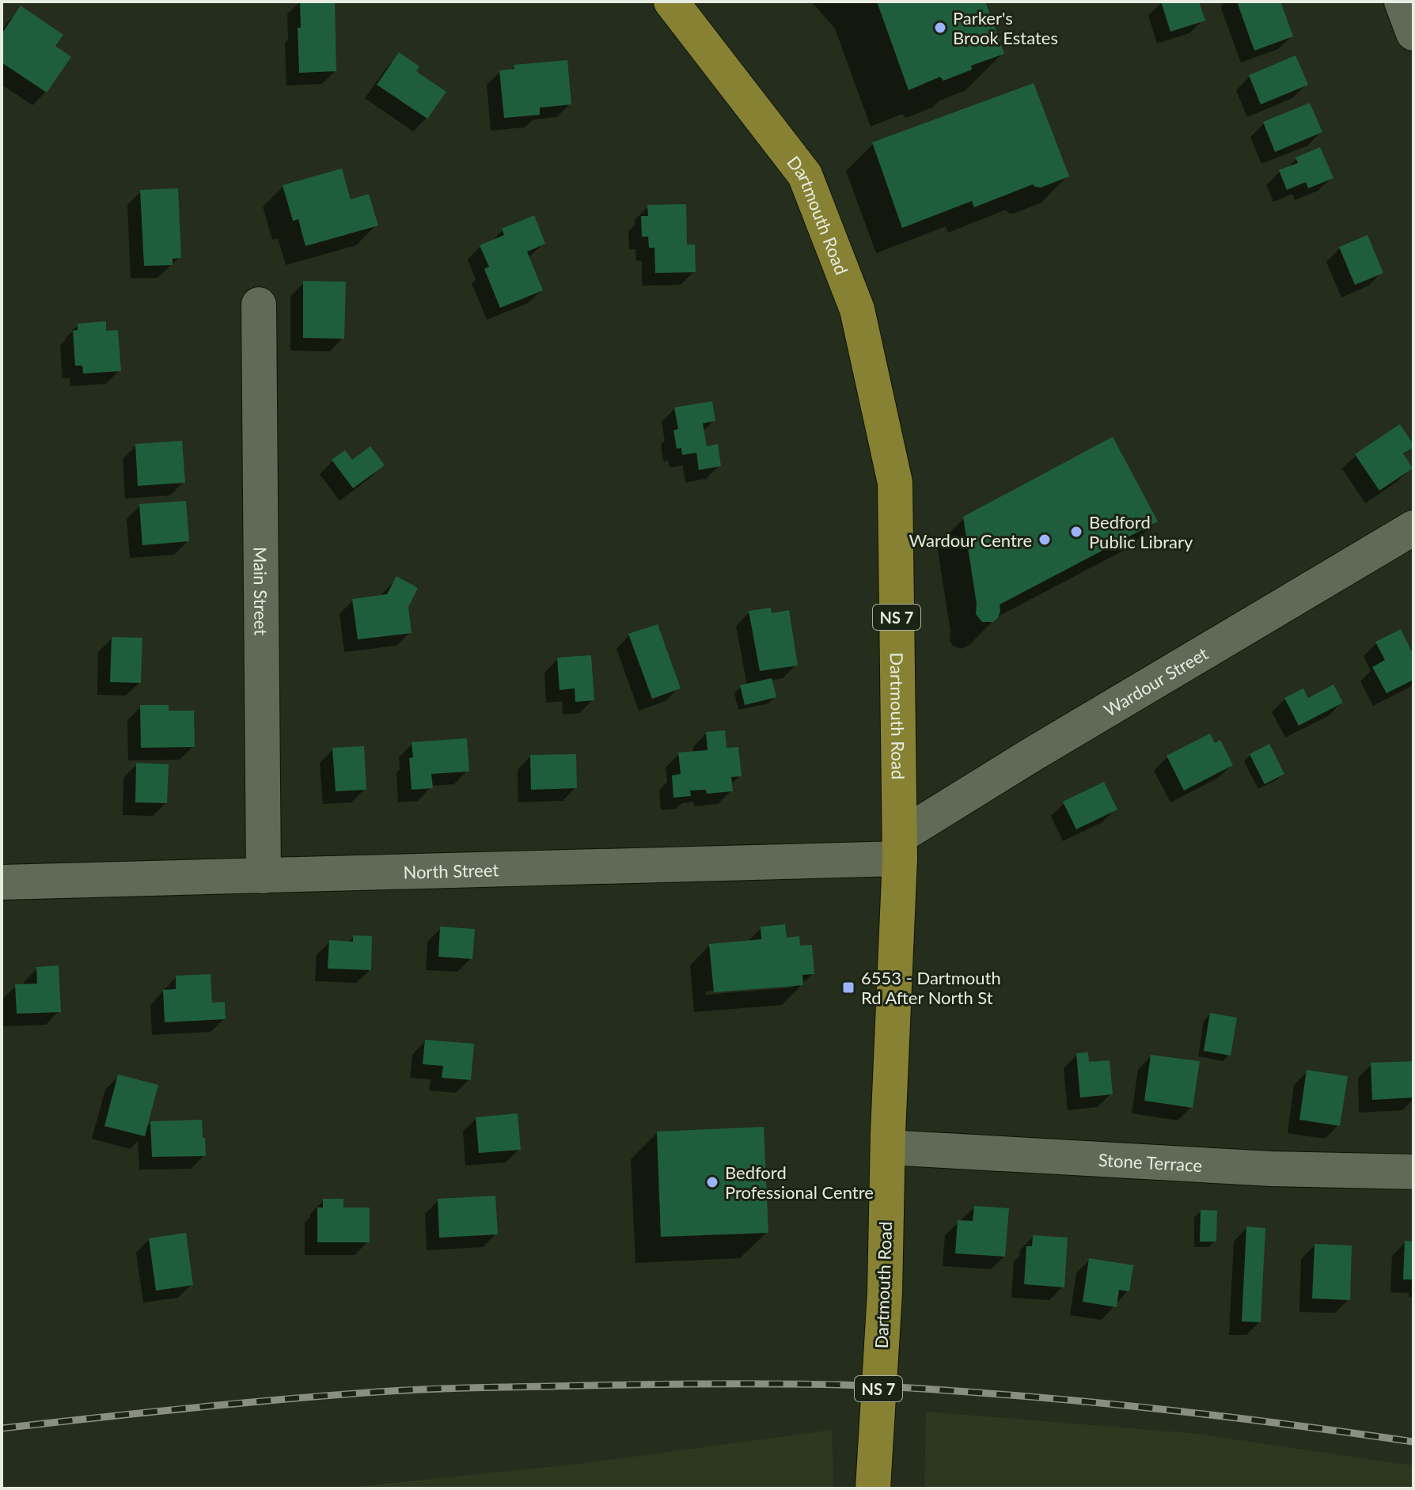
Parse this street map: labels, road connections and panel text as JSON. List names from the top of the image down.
{
  "streets": {
    "main road": ["Dartmouth Road", "NS 7"],
    "street": [
      "Main Street",
      "Wardour Street",
      "North Street",
      "Stone Terrace"
    ]
  },
  "crossings": [
    ["Dartmouth Road", "Wardour Street"],
    ["Dartmouth Road", "North Street"],
    ["Dartmouth Road", "Stone Terrace"],
    ["Main Street", "North Street"],
    ["Wardour Street", "North Street"]
  ],
  "places": {
    "other": [
      "Parker's Brook Estates",
      "Bedford Public Library",
      "Wardour Centre",
      "Bedford Professional Centre"
    ],
    "transit": ["6553 - Dartmouth Rd After North St"]
  }
}
